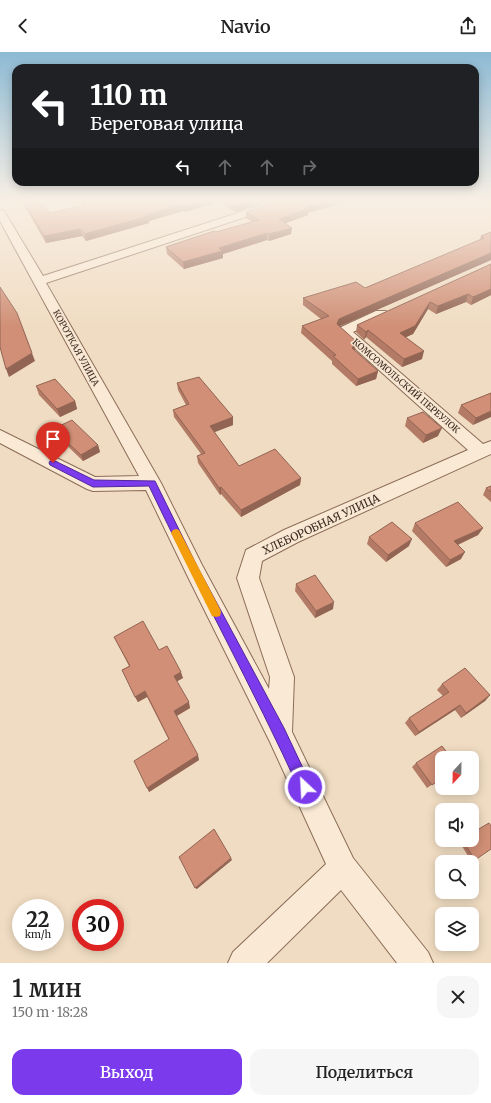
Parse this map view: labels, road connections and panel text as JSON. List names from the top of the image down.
{
  "streets": {
    "street": ["КОРОТКАЯ УЛИЦА", "КОМСОМОЛЬСКИЙ ПЕРЕУЛОК", "ХЛЕБОРОБНАЯ УЛИЦА"]
  },
  "crossings": [
    ["КОРОТКАЯ УЛИЦА", "ХЛЕБОРОБНАЯ УЛИЦА"],
    ["КОМСОМОЛЬСКИЙ ПЕРЕУЛОК", "ХЛЕБОРОБНАЯ УЛИЦА"]
  ],
  "north": "bottom",
  "page": {
    "header": "Navio",
    "turn": ["110 m", "Береговая улица"],
    "speed": "22 km/h",
    "limit": "30",
    "heading": ["1 мин", "150 m · 18:28"],
    "buttons": ["Выход", "Поделиться"]
  }
}
